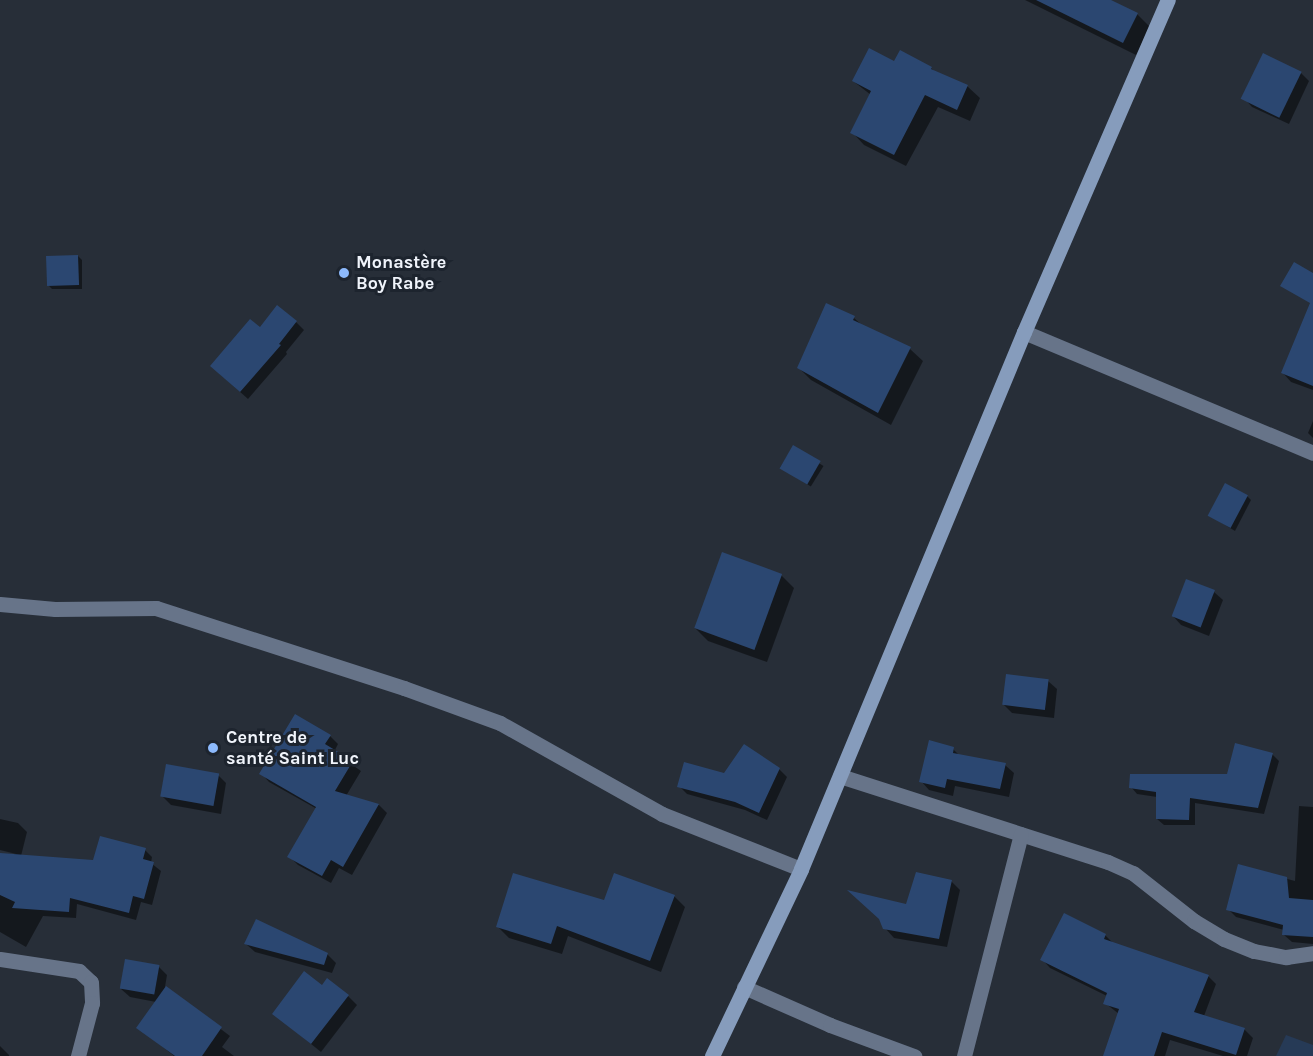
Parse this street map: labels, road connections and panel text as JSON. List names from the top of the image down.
{
  "places": ["Monastère Boy Rabe", "Centre de santé Saint Luc"]
}
